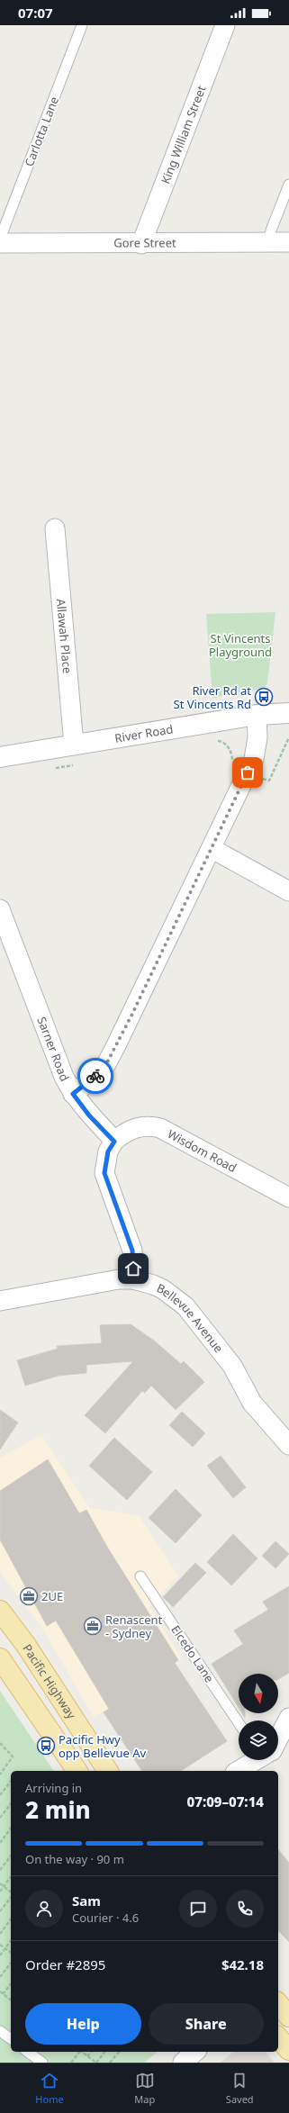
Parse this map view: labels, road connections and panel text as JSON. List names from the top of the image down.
{
  "streets": {
    "main road": ["River Road", "Pacific Highway"],
    "street": [
      "King William Street",
      "Gore Street",
      "Allawah Place",
      "Sarner Road",
      "Wisdom Road",
      "Bellevue Avenue"
    ],
    "lane": ["Carlotta Lane", "Elcedo Lane"]
  },
  "crossings": [
    ["King William Street", "Gore Street"],
    ["Allawah Place", "River Road"],
    ["Sarner Road", "Wisdom Road"]
  ],
  "parks": ["St Vincents Playground"],
  "places": {
    "bus stop": ["River Rd at St Vincents Rd", "Pacific Hwy opp Bellevue Av"],
    "office": ["2UE", "Renascent - Sydney"]
  },
  "north": "bottom",
  "page": {
    "status": "07:07",
    "heading": ["2 min", "Arriving in", "07:09–07:14"],
    "panel": [
      "Sam",
      "Courier · 4.6",
      "Order #2895",
      "$42.18"
    ],
    "bar": "On the way · 90 m",
    "buttons": ["Help", "Share"],
    "tabs": ["Home", "Map", "Saved"]
  }
}
